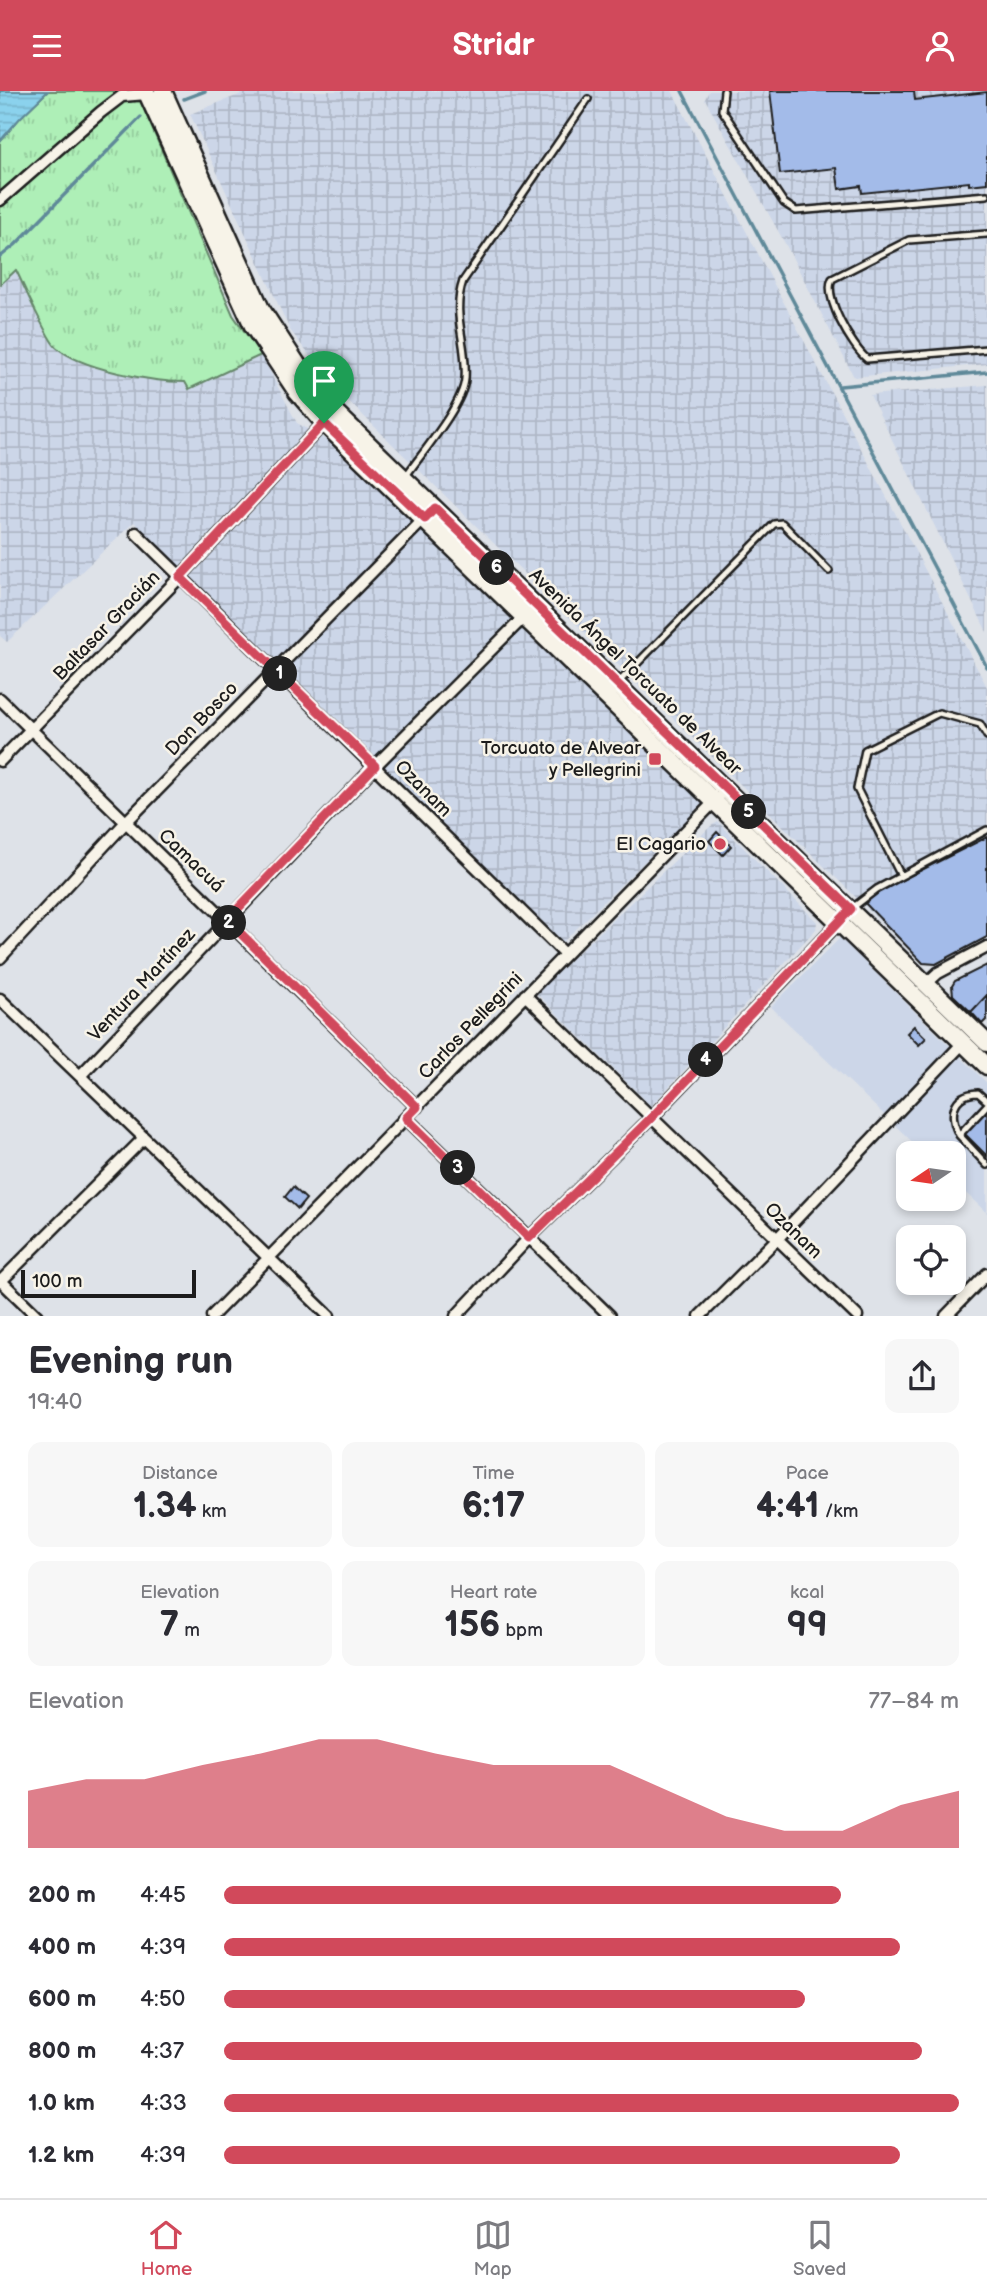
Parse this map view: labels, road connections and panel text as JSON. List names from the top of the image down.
{
  "streets": {
    "main road": ["Avenida Ángel Torcuato de Alvear"],
    "street": [
      "Baltasar Gracián",
      "Don Bosco",
      "Ozanam",
      "Camacuá",
      "Ventura Martínez",
      "Carlos Pellegrini"
    ]
  },
  "crossings": [
    ["Baltasar Gracián", "Avenida Ángel Torcuato de Alvear"],
    ["Baltasar Gracián", "Ozanam"],
    ["Baltasar Gracián", "Camacuá"],
    ["Avenida Ángel Torcuato de Alvear", "Don Bosco"],
    ["Avenida Ángel Torcuato de Alvear", "Ventura Martínez"],
    ["Avenida Ángel Torcuato de Alvear", "Carlos Pellegrini"],
    ["Don Bosco", "Ozanam"],
    ["Don Bosco", "Camacuá"],
    ["Ozanam", "Ventura Martínez"],
    ["Ozanam", "Carlos Pellegrini"],
    ["Camacuá", "Ventura Martínez"],
    ["Camacuá", "Carlos Pellegrini"]
  ],
  "places": {
    "transit": ["Torcuato de Alvear y Pellegrini"],
    "other": ["El Cagario"]
  },
  "scale_bar": "100 m",
  "north": "left",
  "page": {
    "header": "Stridr",
    "pins": [
      "6",
      "1",
      "5",
      "2",
      "4",
      "3"
    ],
    "scale": "100 m",
    "heading": ["Evening run", "19:40"],
    "stats": [
      ["Distance", "1.34 km"],
      ["Time", "6:17"],
      ["Pace", "4:41 /km"],
      ["Elevation", "7 m"],
      ["Heart rate", "156 bpm"],
      ["kcal", "99"]
    ],
    "chart": ["Elevation", "77–84 m"],
    "list": [
      {
        "name": "200 m",
        "note": "4:45"
      },
      {
        "name": "400 m",
        "note": "4:39"
      },
      {
        "name": "600 m",
        "note": "4:50"
      },
      {
        "name": "800 m",
        "note": "4:37"
      },
      {
        "name": "1.0 km",
        "note": "4:33"
      },
      {
        "name": "1.2 km",
        "note": "4:39"
      }
    ],
    "tabs": ["Home", "Map", "Saved"]
  }
}
